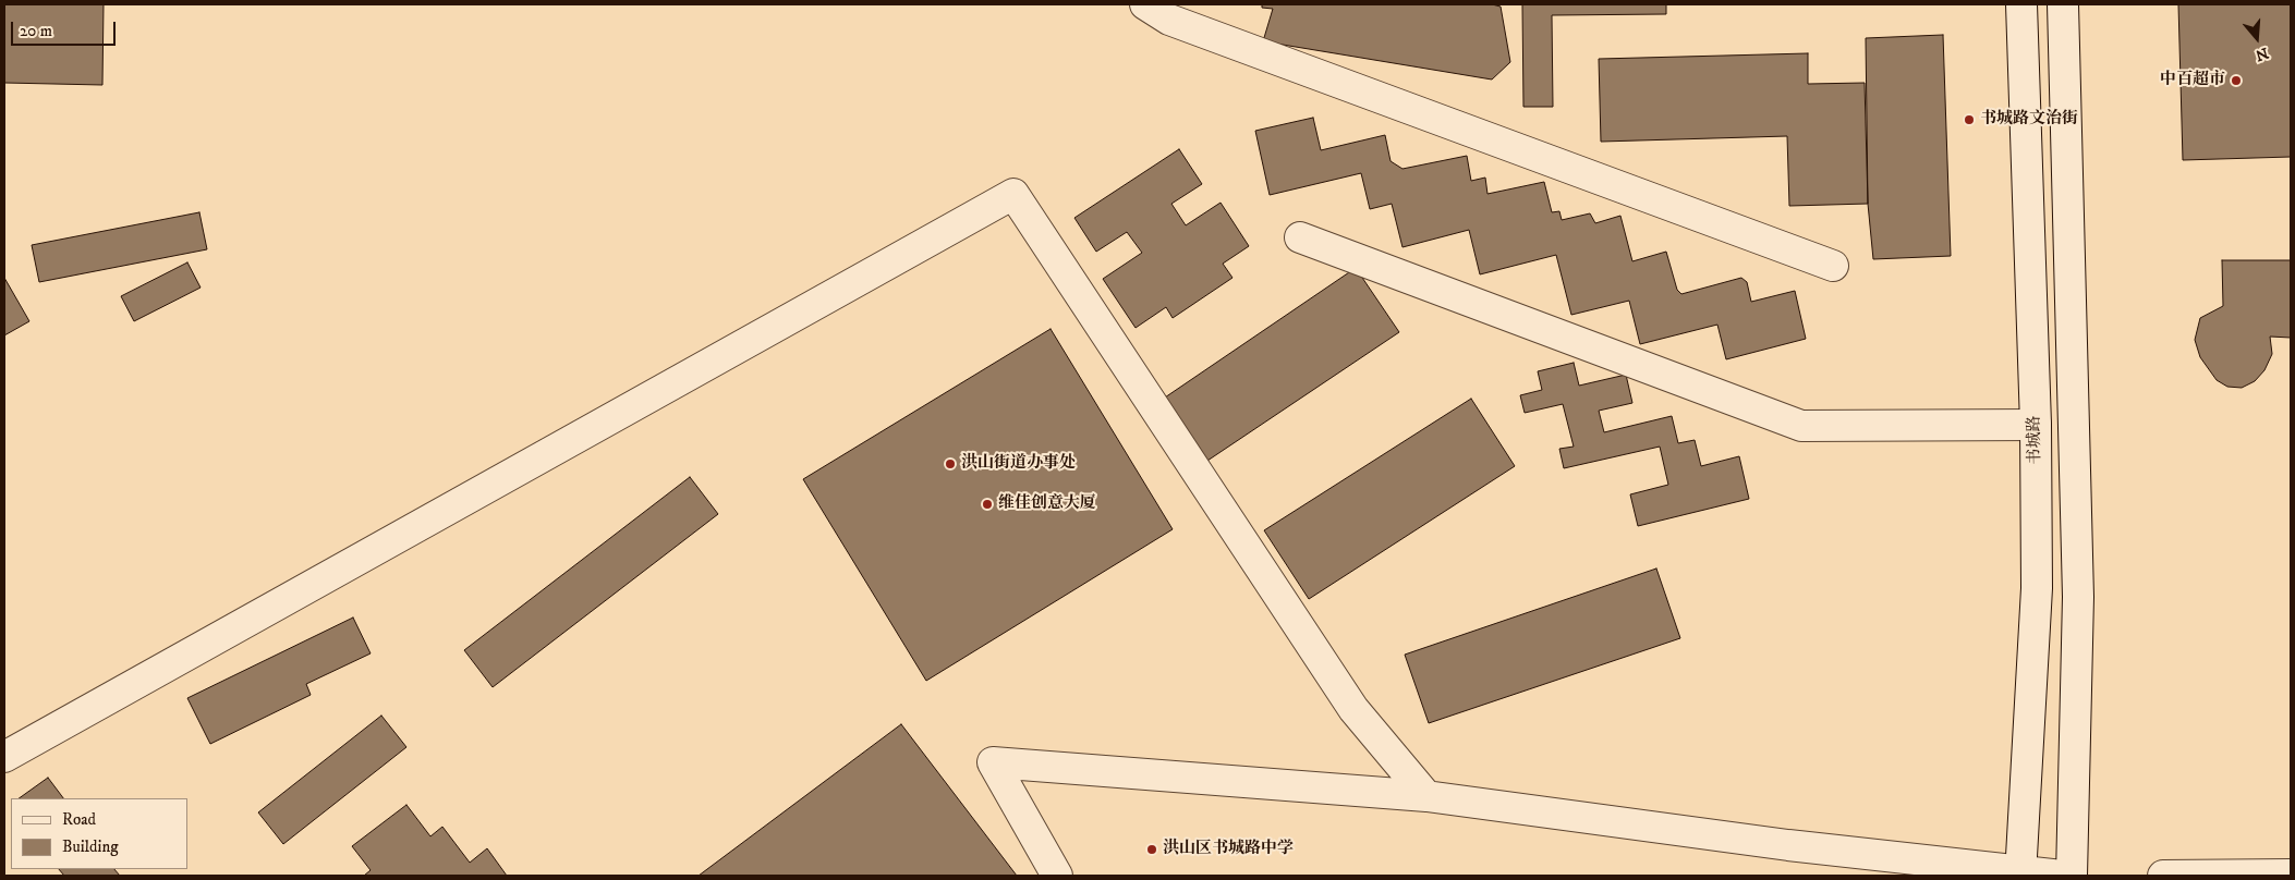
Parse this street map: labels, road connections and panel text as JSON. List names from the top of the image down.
{
  "streets": {
    "street": ["书城路"]
  },
  "places": [
    "中百超市",
    "书城路文治街",
    "洪山街道办事处",
    "维佳创意大厦",
    "洪山区书城路中学"
  ],
  "legend": ["Road", "Building"],
  "scale_bar": "20 m",
  "north": "bottom"
}
